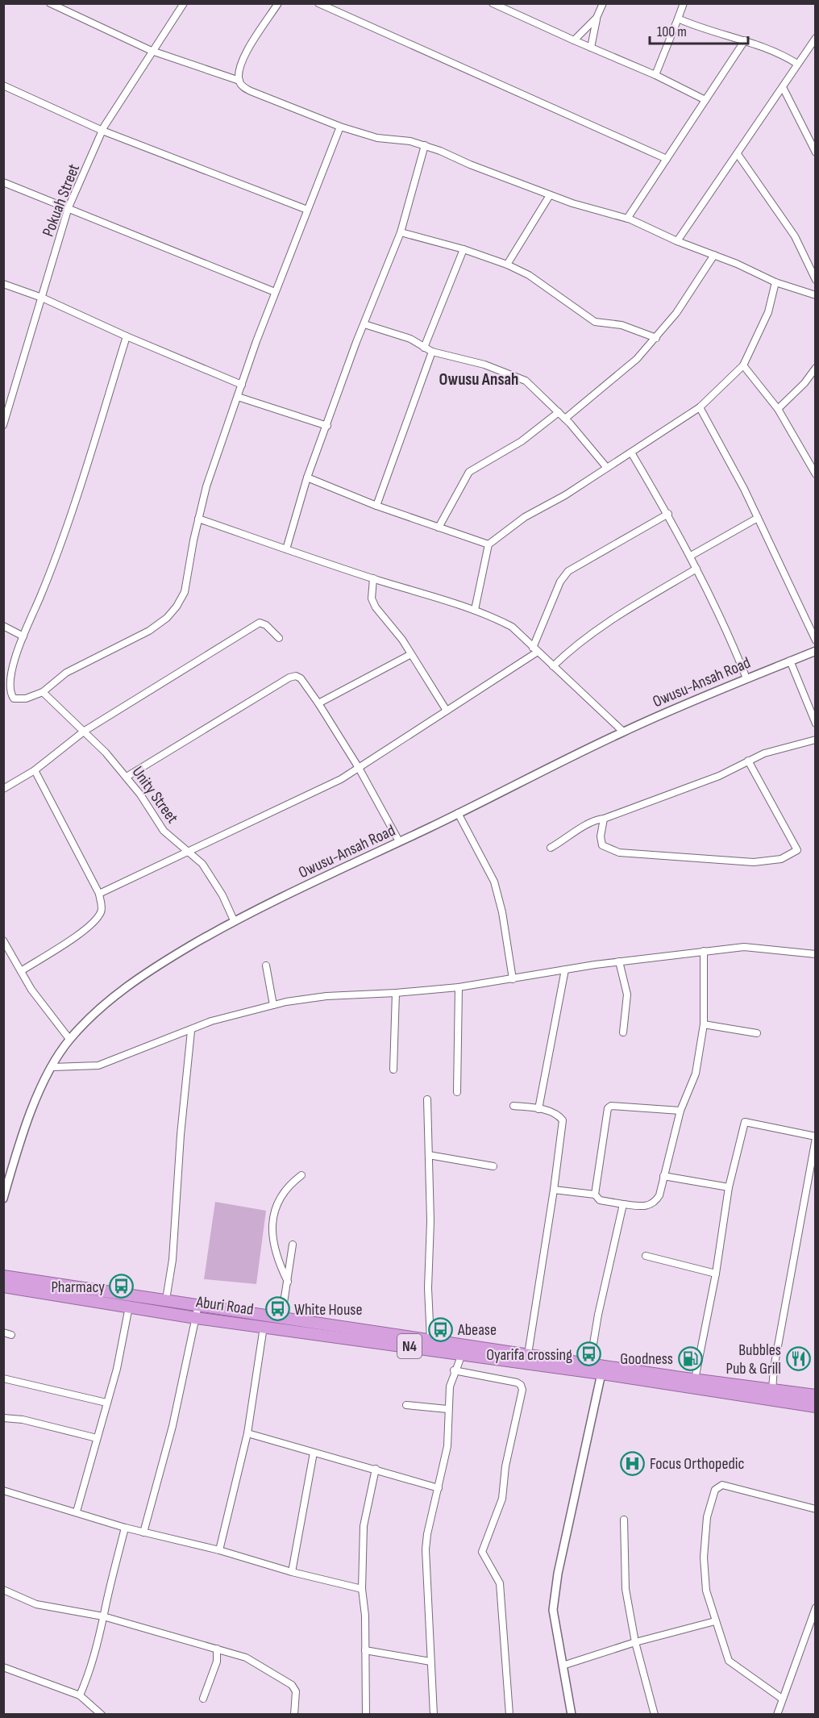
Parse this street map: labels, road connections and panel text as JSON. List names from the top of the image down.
{
  "streets": {
    "highway": ["Aburi Road", "N4"],
    "street": ["Pokuah Street", "Owusu-Ansah Road", "Unity Street"]
  },
  "crossings": [
    ["Owusu-Ansah Road", "Unity Street"]
  ],
  "districts": ["Owusu Ansah"],
  "places": {
    "bus stop": [
      "Pharmacy",
      "White House",
      "Abease",
      "Oyarifa crossing"
    ],
    "fuel station": ["Goodness"],
    "restaurant": ["Bubbles Pub & Grill"],
    "hospital": ["Focus Orthopedic"]
  },
  "scale_bar": "100 m"
}
